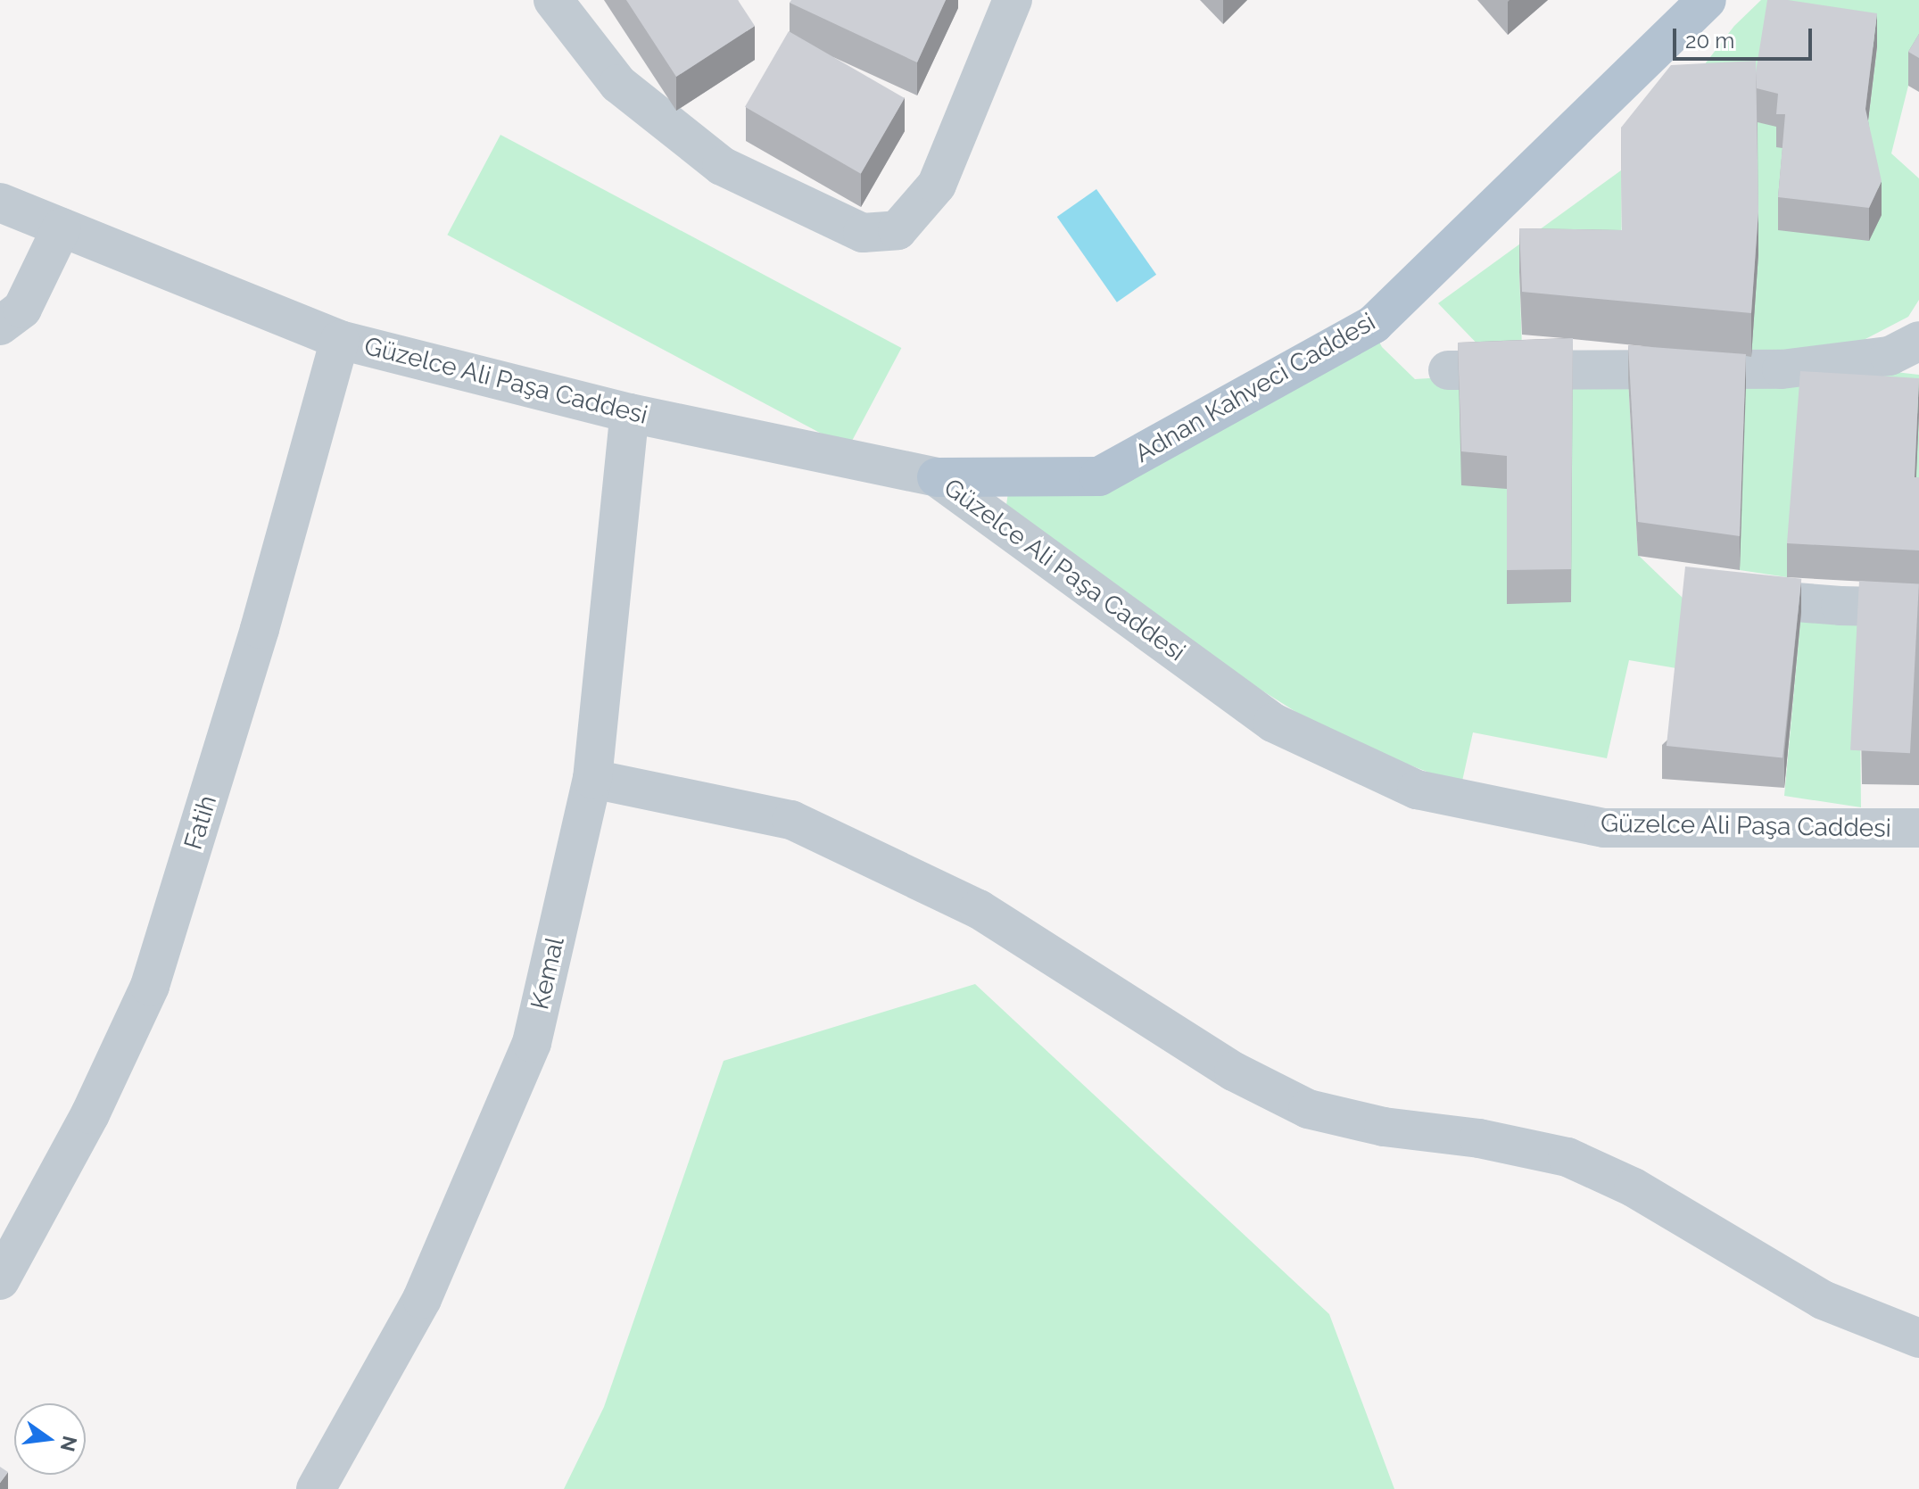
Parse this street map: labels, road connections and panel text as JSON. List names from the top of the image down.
{
  "streets": {
    "main road": ["Adnan Kahveci Caddesi"],
    "street": ["Güzelce Ali Paşa Caddesi", "Fatih", "Kemal"]
  },
  "crossings": [
    ["Güzelce Ali Paşa Caddesi", "Adnan Kahveci Caddesi"],
    ["Güzelce Ali Paşa Caddesi", "Fatih"],
    ["Güzelce Ali Paşa Caddesi", "Kemal"]
  ],
  "scale_bar": "20 m",
  "north": "right"
}
